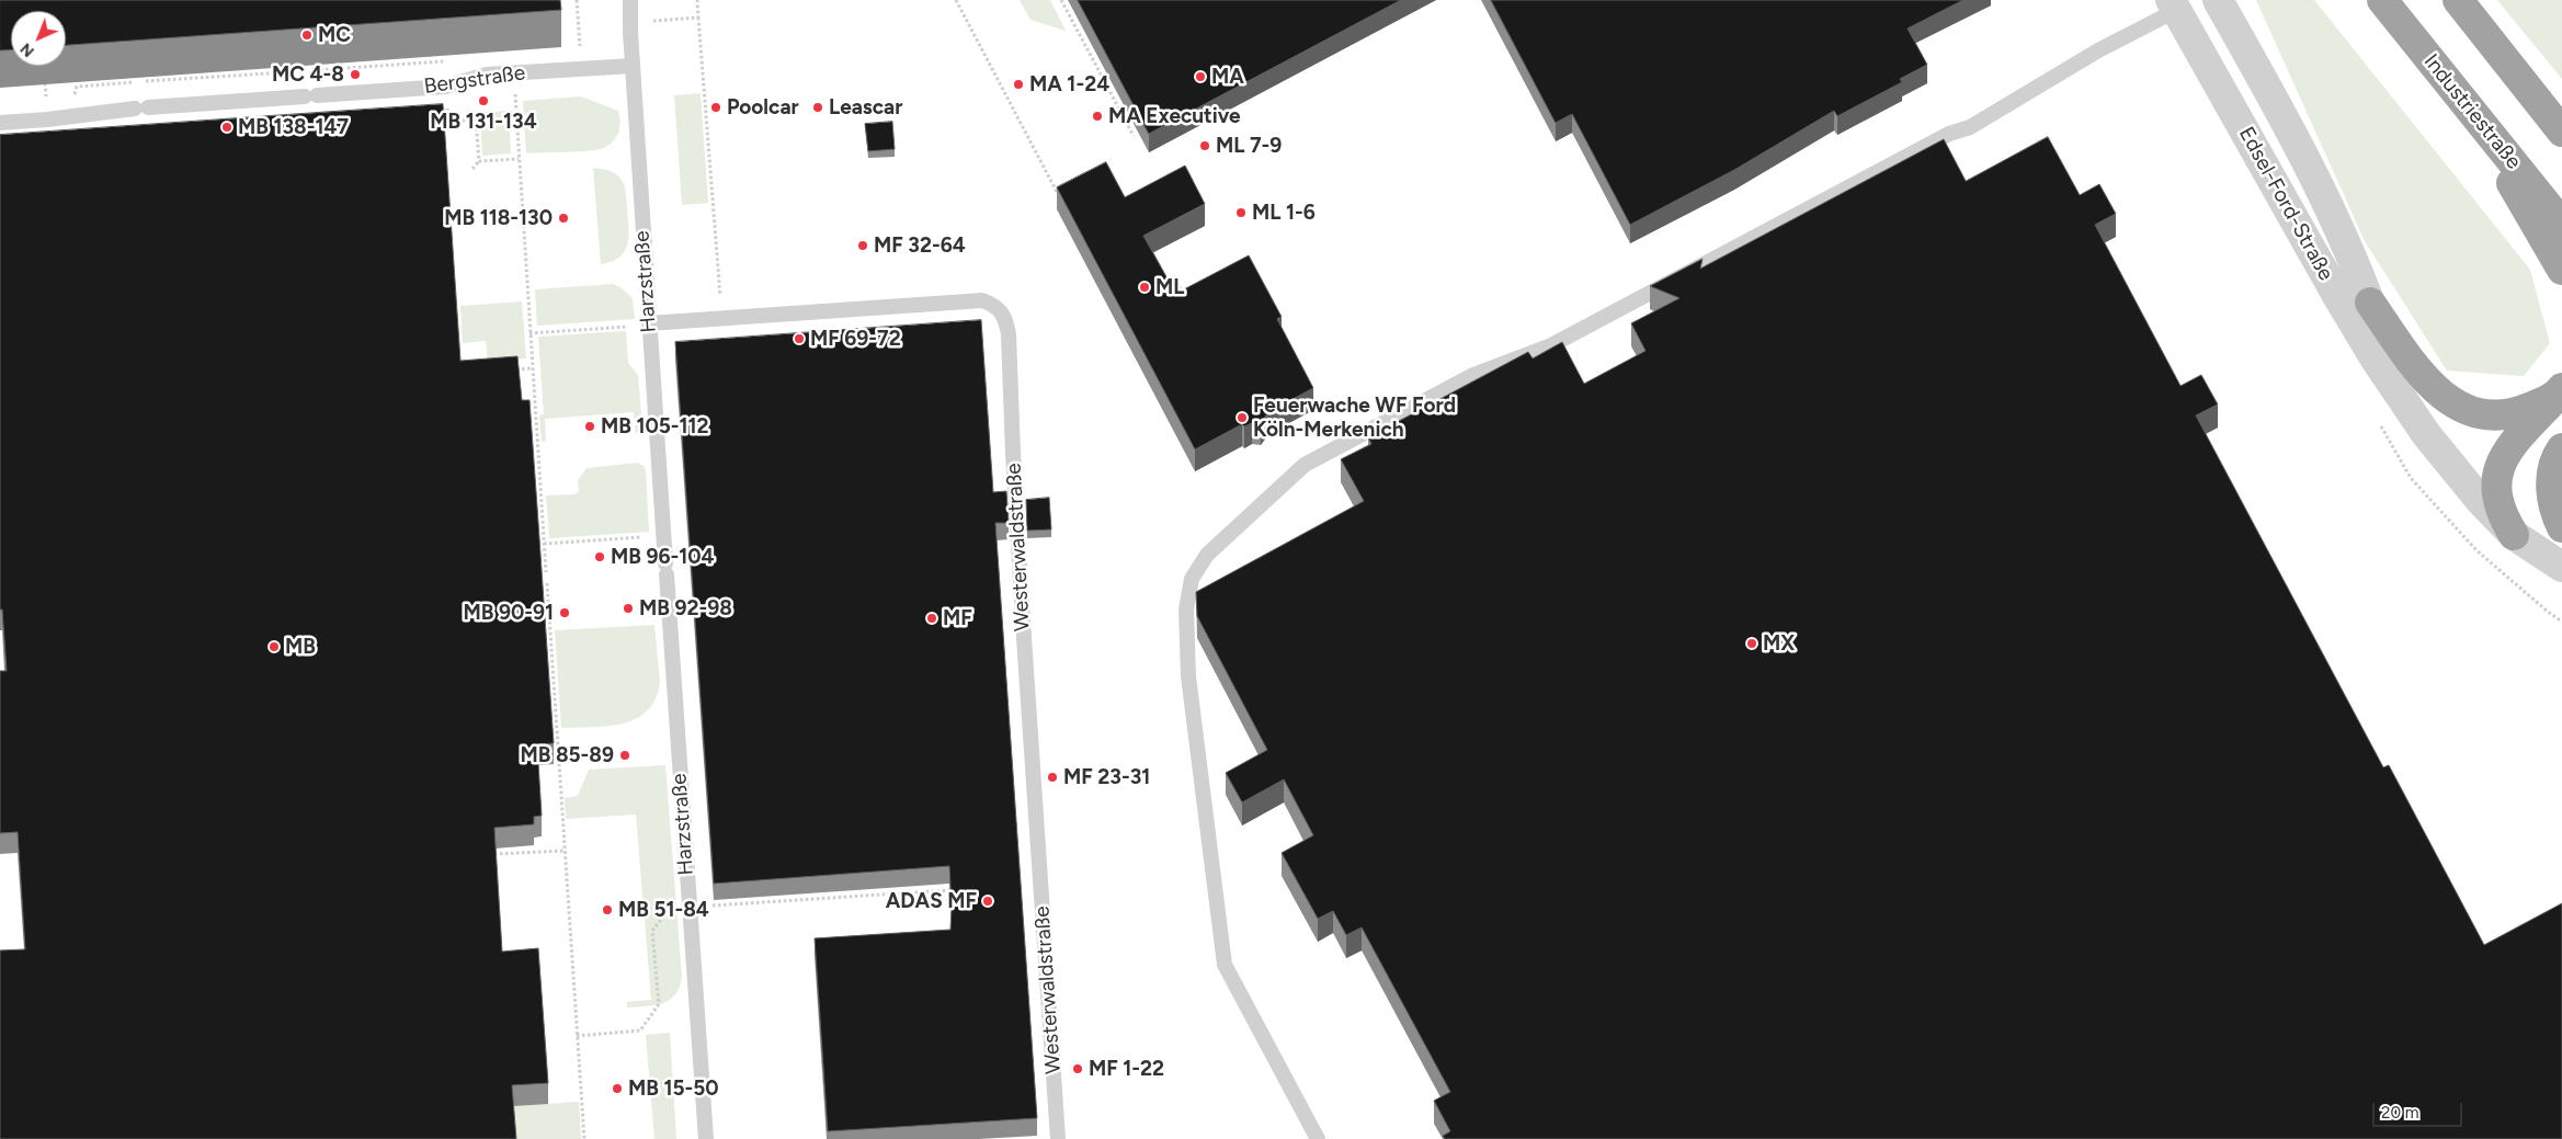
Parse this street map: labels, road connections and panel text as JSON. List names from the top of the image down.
{
  "streets": {
    "highway": ["Industriestraße"],
    "street": ["Edsel-Ford-Straße"],
    "lane": ["Bergstraße", "Harzstraße", "Westerwaldstraße"]
  },
  "crossings": [
    ["Bergstraße", "Harzstraße"],
    ["Harzstraße", "Westerwaldstraße"]
  ],
  "places": [
    "MC",
    "MC 4-8",
    "MA",
    "MA 1-24",
    "MB 131-134",
    "Poolcar",
    "Leascar",
    "MA Executive",
    "MB 138-147",
    "ML 7-9",
    "ML 1-6",
    "MB 118-130",
    "MF 32-64",
    "ML",
    "MF 69-72",
    "Feuerwache WF Ford Köln-Merkenich",
    "MB 105-112",
    "MB 96-104",
    "MB 92-98",
    "MB 90-91",
    "MF",
    "MX",
    "MB",
    "MB 85-89",
    "MF 23-31",
    "ADAS MF",
    "MB 51-84",
    "MF 1-22",
    "MB 15-50"
  ],
  "scale_bar": "20 m",
  "north": "bottom left"
}
